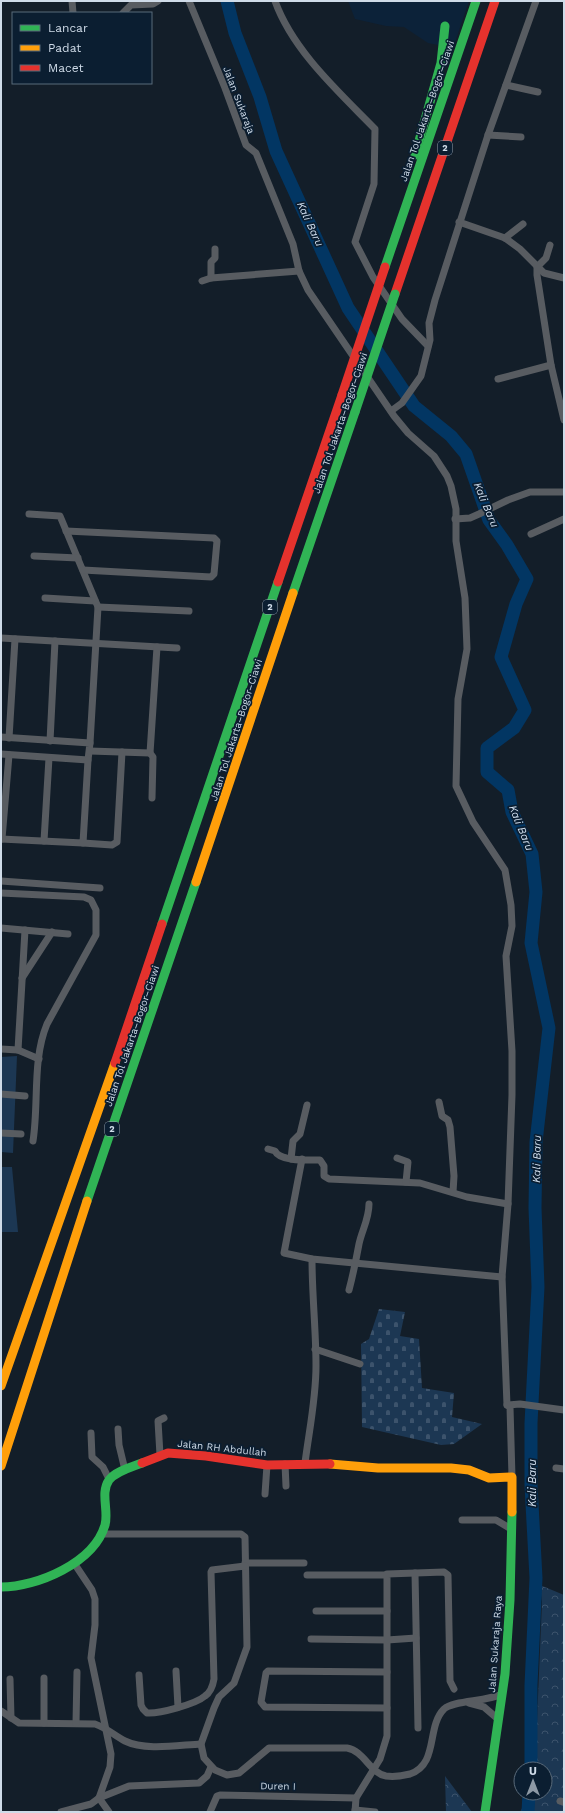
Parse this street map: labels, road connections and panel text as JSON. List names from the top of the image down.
{
  "streets": {
    "main road": [
      "Jalan Tol Jakarta–Bogor–Ciawi",
      "2",
      "Jalan RH Abdullah",
      "Jalan Sukaraja Raya"
    ],
    "street": ["Jalan Sukaraja", "Duren I"]
  },
  "crossings": [
    ["Jalan Sukaraja", "Jalan RH Abdullah"],
    ["Jalan Sukaraja", "Jalan Sukaraja Raya"],
    ["Jalan RH Abdullah", "Jalan Sukaraja Raya"]
  ],
  "water": ["Kali Baru"],
  "legend": ["Lancar", "Padat", "Macet"],
  "north": "top"
}
